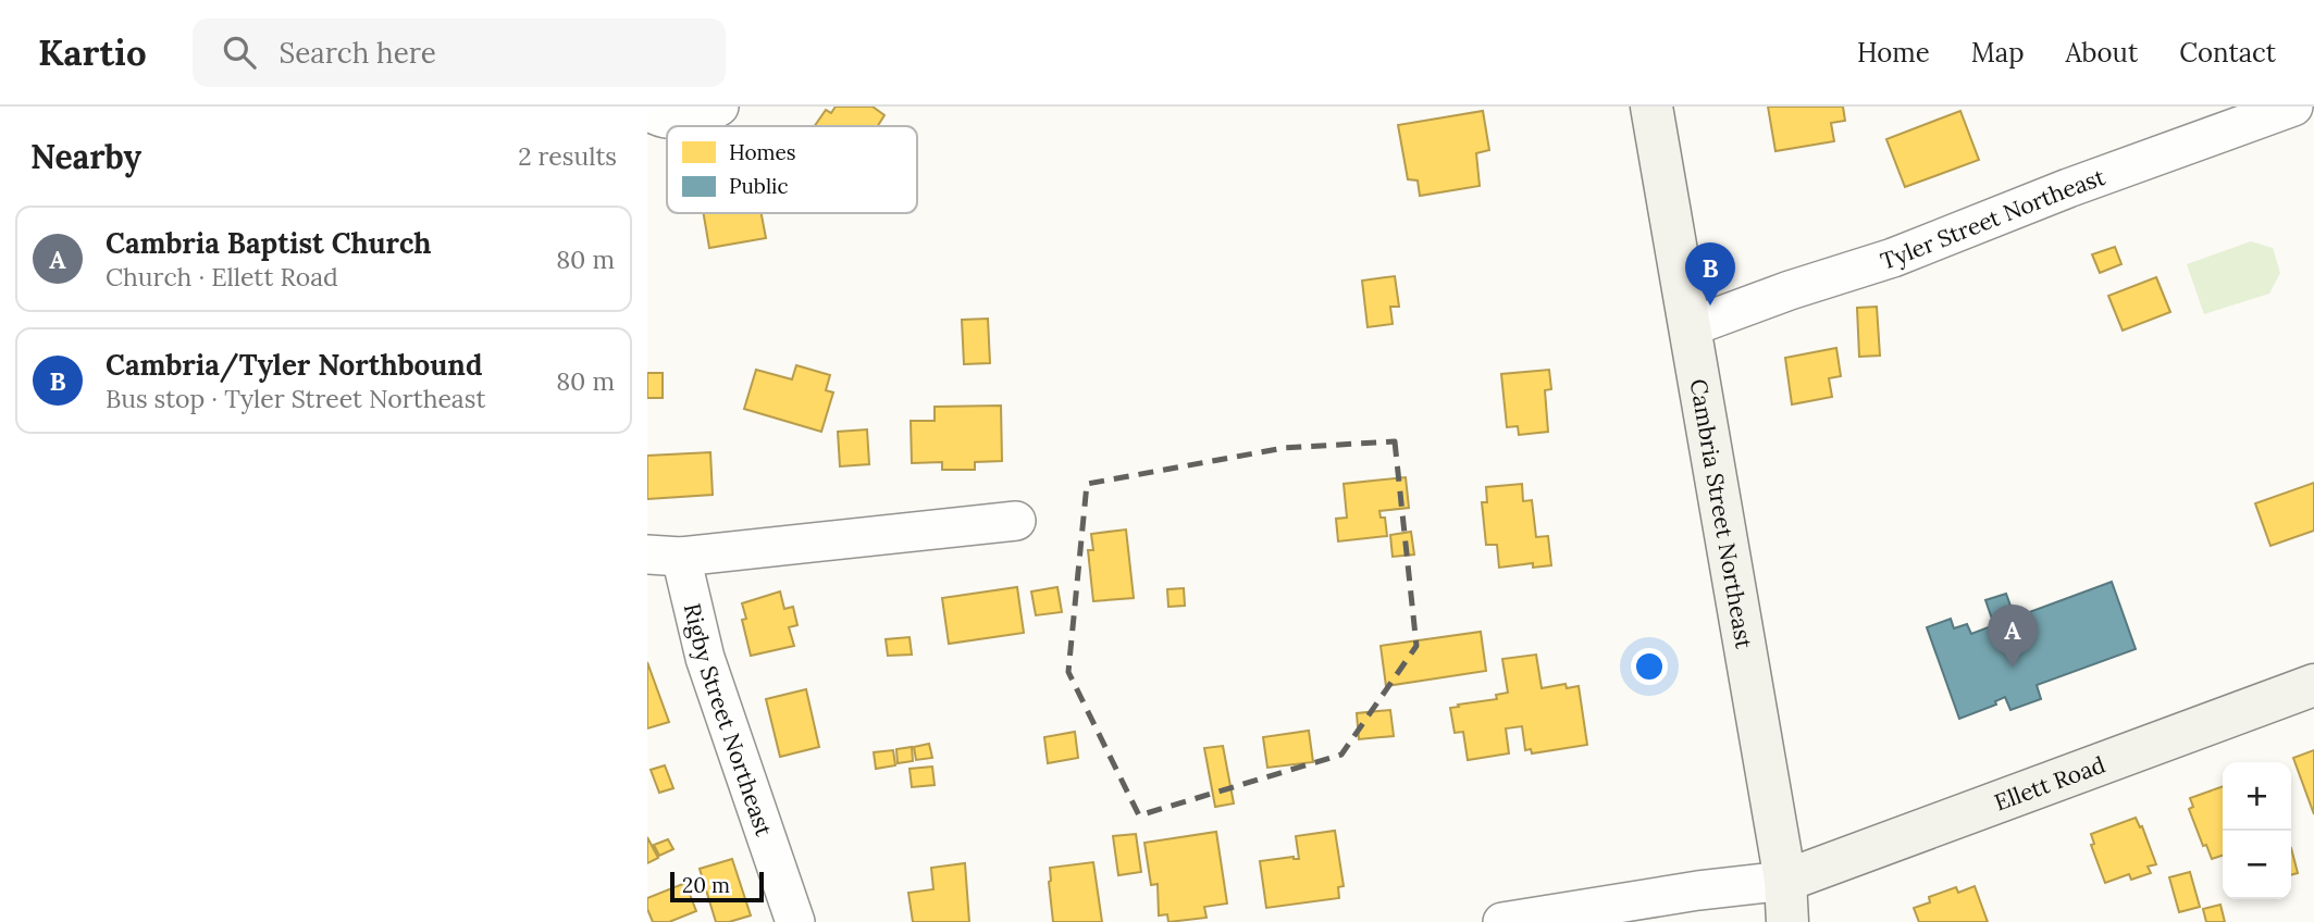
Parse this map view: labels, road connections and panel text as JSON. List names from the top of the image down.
{
  "streets": {
    "main road": ["Cambria Street Northeast", "Ellett Road"],
    "street": ["Tyler Street Northeast", "Rigby Street Northeast"]
  },
  "crossings": [
    ["Tyler Street Northeast", "Cambria Street Northeast"],
    ["Cambria Street Northeast", "Ellett Road"]
  ],
  "legend": ["Homes", "Public"],
  "scale_bar": "20 m",
  "page": {
    "header": "Kartio",
    "search": "Search here",
    "nav": [
      "Home",
      "Map",
      "About",
      "Contact"
    ],
    "heading": ["Nearby", "2 results"],
    "list": [
      {
        "mark": "A",
        "name": "Cambria Baptist Church",
        "note": "Church · Ellett Road",
        "value": "80 m"
      },
      {
        "mark": "B",
        "name": "Cambria/Tyler Northbound",
        "note": "Bus stop · Tyler Street Northeast",
        "value": "80 m"
      }
    ],
    "pins": ["B", "A"],
    "map_buttons": ["+", "−"],
    "scale": "20 m"
  }
}
